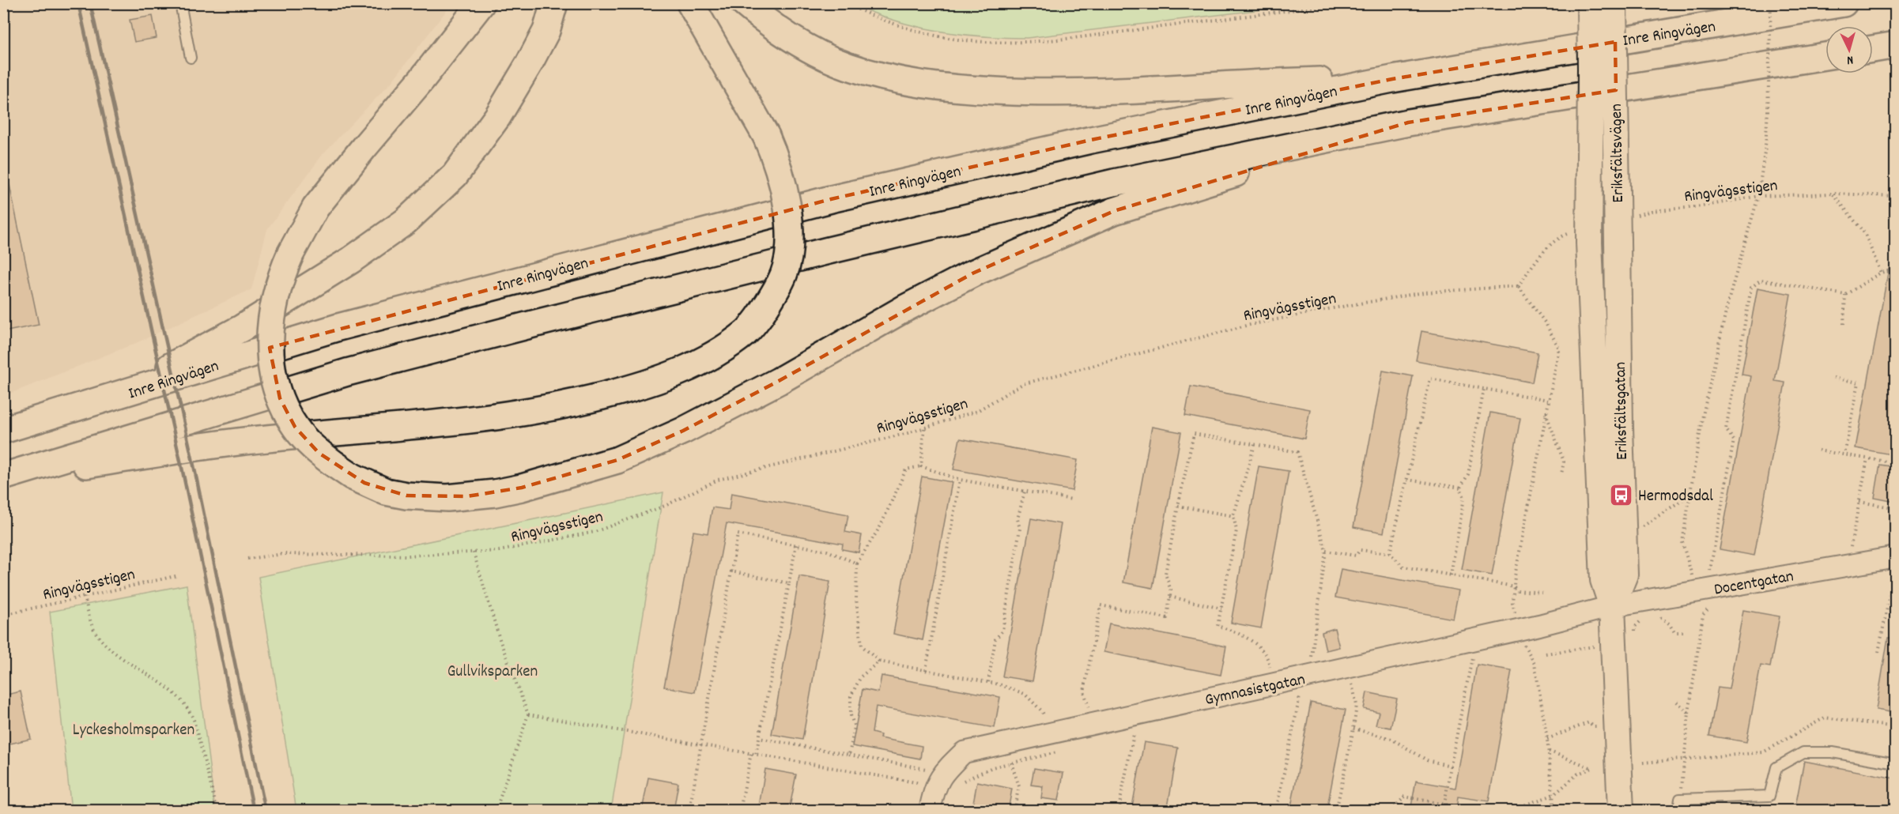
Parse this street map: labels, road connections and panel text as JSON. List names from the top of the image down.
{
  "streets": {
    "highway": ["Inre Ringvägen"],
    "street": [
      "Eriksfältsvägen",
      "Eriksfältsgatan",
      "Docentgatan",
      "Gymnasistgatan"
    ],
    "path": ["Ringvägsstigen"]
  },
  "crossings": [
    ["Eriksfältsvägen", "Eriksfältsgatan"],
    ["Eriksfältsgatan", "Docentgatan"],
    ["Eriksfältsgatan", "Gymnasistgatan"],
    ["Docentgatan", "Gymnasistgatan"]
  ],
  "parks": ["Gullviksparken", "Lyckesholmsparken"],
  "places": {
    "bus stop": ["Hermodsdal"]
  },
  "north": "bottom"
}
